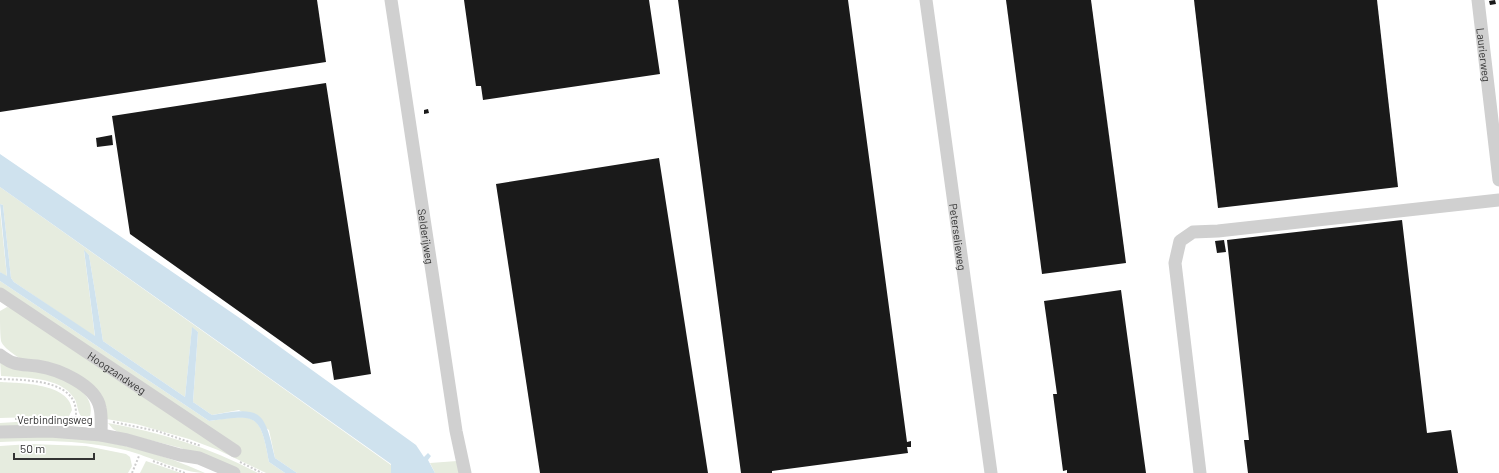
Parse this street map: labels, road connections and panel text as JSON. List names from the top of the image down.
{
  "streets": {
    "street": [
      "Laurierweg",
      "Peterselieweg",
      "Selderijweg",
      "Hoogzandweg",
      "Verbindingsweg"
    ]
  },
  "scale_bar": "50 m"
}
